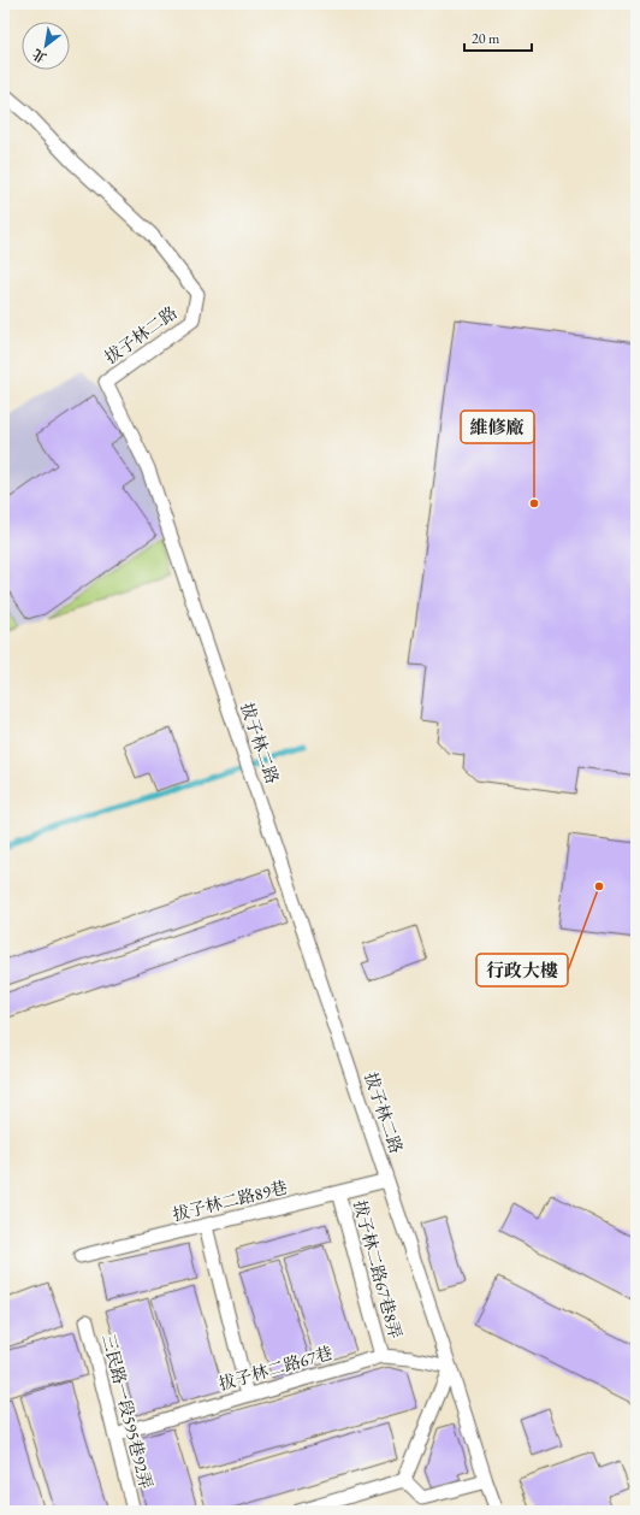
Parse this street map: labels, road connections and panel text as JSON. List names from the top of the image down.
{
  "streets": {
    "lane": [
      "拔子林二路",
      "拔子林二路89巷",
      "拔子林二路67巷8弄",
      "拔子林二路67巷",
      "三民路一段595巷92弄"
    ]
  },
  "crossings": [
    ["拔子林二路", "拔子林二路89巷"],
    ["拔子林二路", "拔子林二路67巷"],
    ["拔子林二路89巷", "拔子林二路67巷8弄"],
    ["拔子林二路67巷8弄", "拔子林二路67巷"],
    ["拔子林二路67巷", "三民路一段595巷92弄"]
  ],
  "places": ["維修廠", "行政大樓"],
  "scale_bar": "20 m",
  "north": "bottom left"
}
